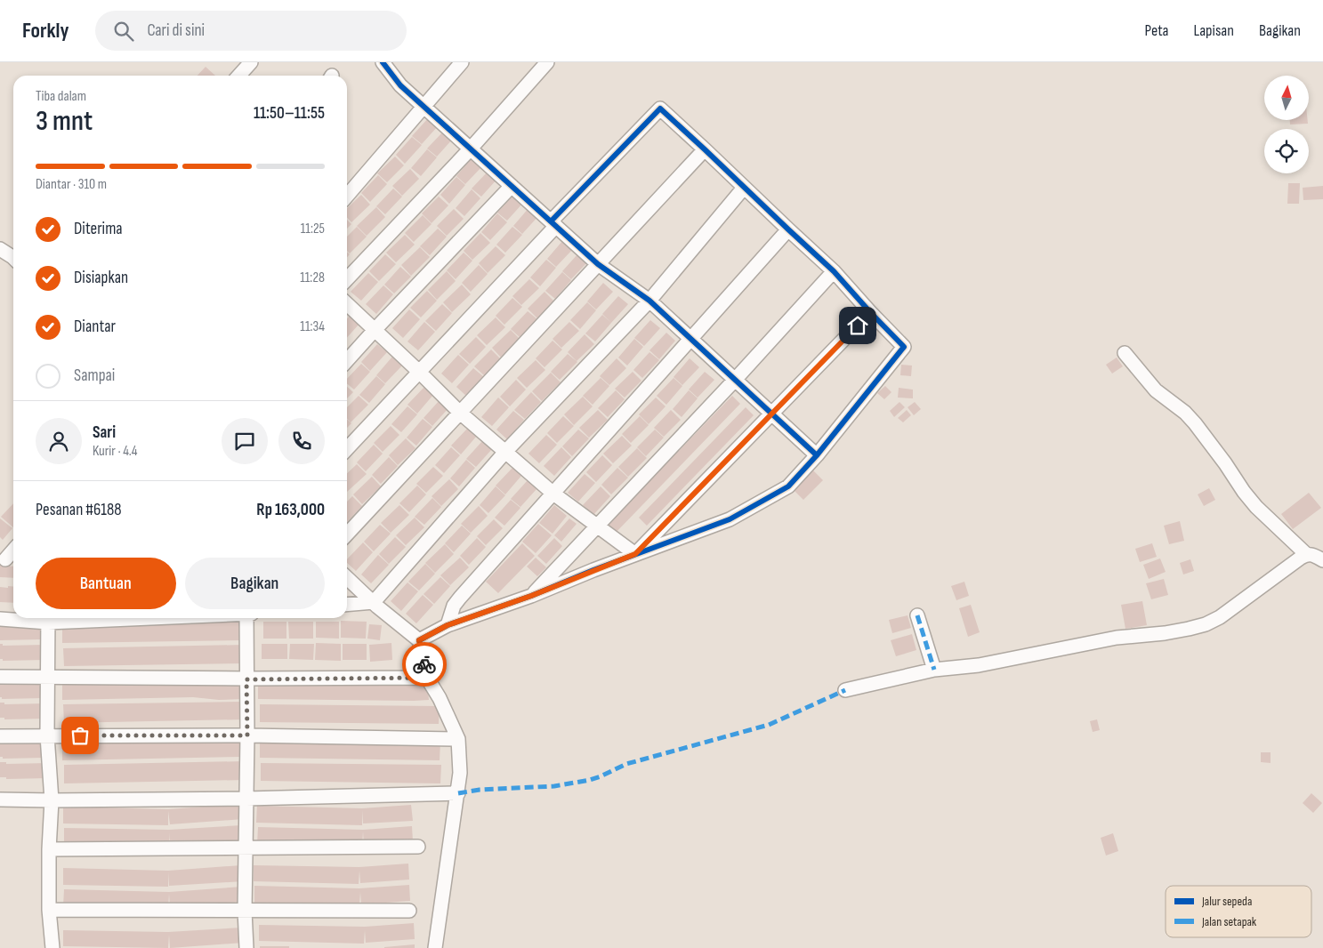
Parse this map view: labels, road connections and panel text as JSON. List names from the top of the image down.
{
  "legend": ["Jalur sepeda", "Jalan setapak"],
  "north": "top",
  "page": {
    "header": "Forkly",
    "search": "Cari di sini",
    "nav": ["Peta", "Lapisan", "Bagikan"],
    "heading": ["3 mnt", "Tiba dalam", "11:50–11:55"],
    "panel": [
      "Sari",
      "Kurir · 4.4",
      "Pesanan #6188",
      "Rp 163,000"
    ],
    "bar": "Diantar · 310 m",
    "list": [
      ["Diterima", "11:25"],
      ["Disiapkan", "11:28"],
      ["Diantar", "11:34"],
      "Sampai"
    ],
    "buttons": ["Bantuan", "Bagikan"]
  }
}
